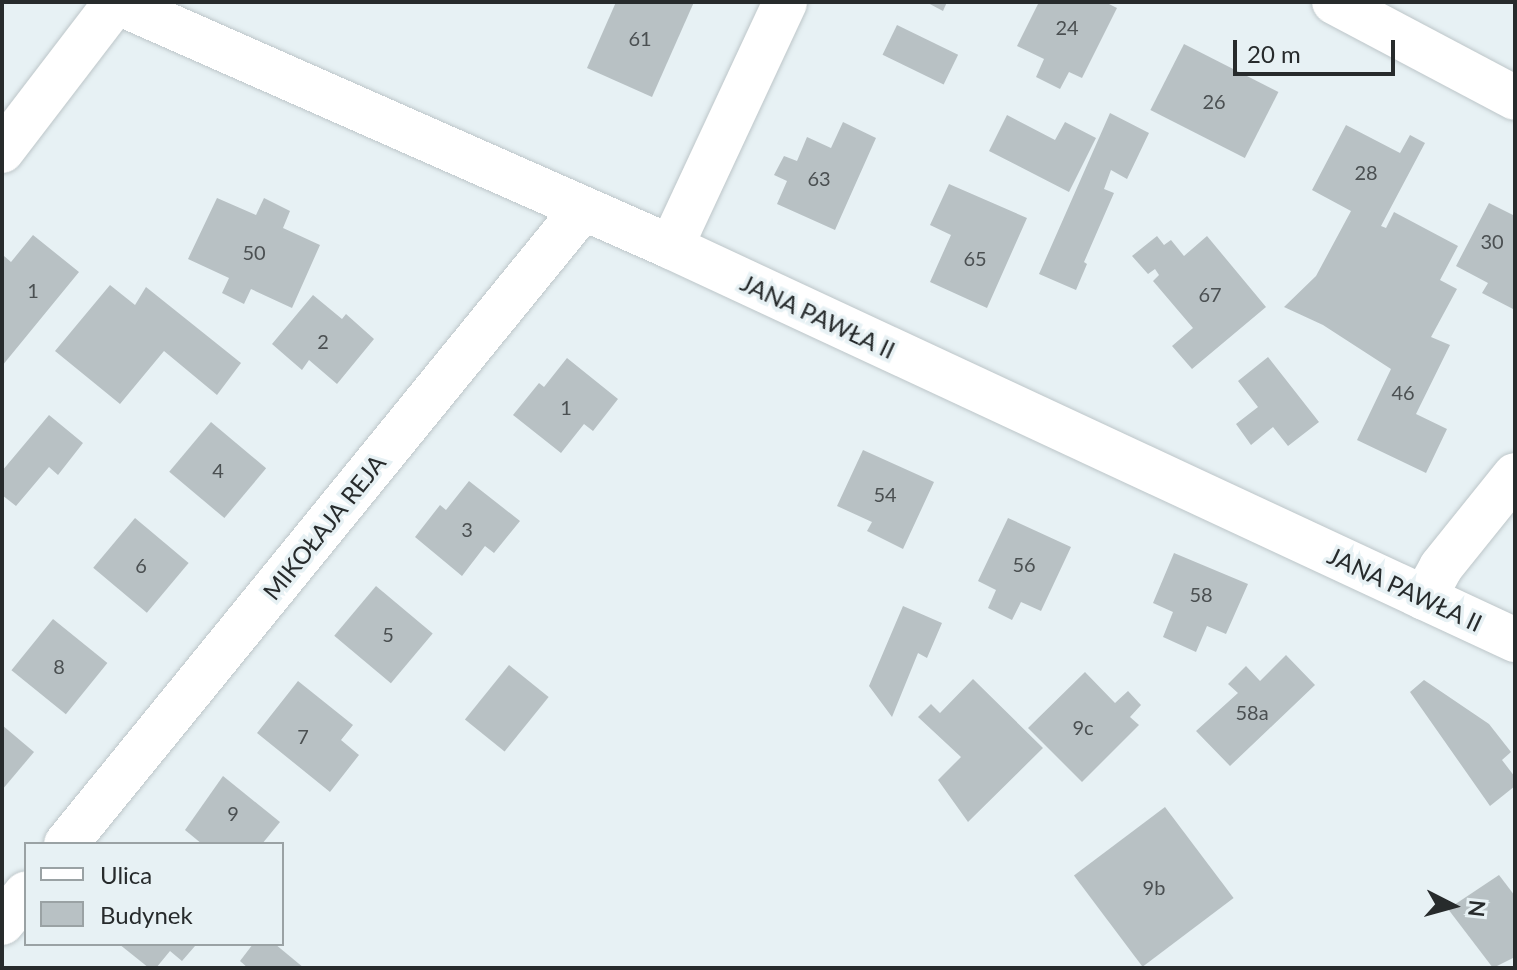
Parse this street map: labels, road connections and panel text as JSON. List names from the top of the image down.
{
  "streets": {
    "street": ["JANA PAWŁA II", "MIKOŁAJA REJA"]
  },
  "crossings": [
    ["JANA PAWŁA II", "MIKOŁAJA REJA"]
  ],
  "house_numbers": [
    "24",
    "61",
    "26",
    "28",
    "63",
    "30",
    "50",
    "65",
    "1",
    "67",
    "2",
    "46",
    "1",
    "4",
    "54",
    "3",
    "56",
    "6",
    "58",
    "5",
    "8",
    "58a",
    "9c",
    "7",
    "9",
    "9b"
  ],
  "legend": ["Ulica", "Budynek"],
  "scale_bar": "20 m",
  "north": "right"
}
